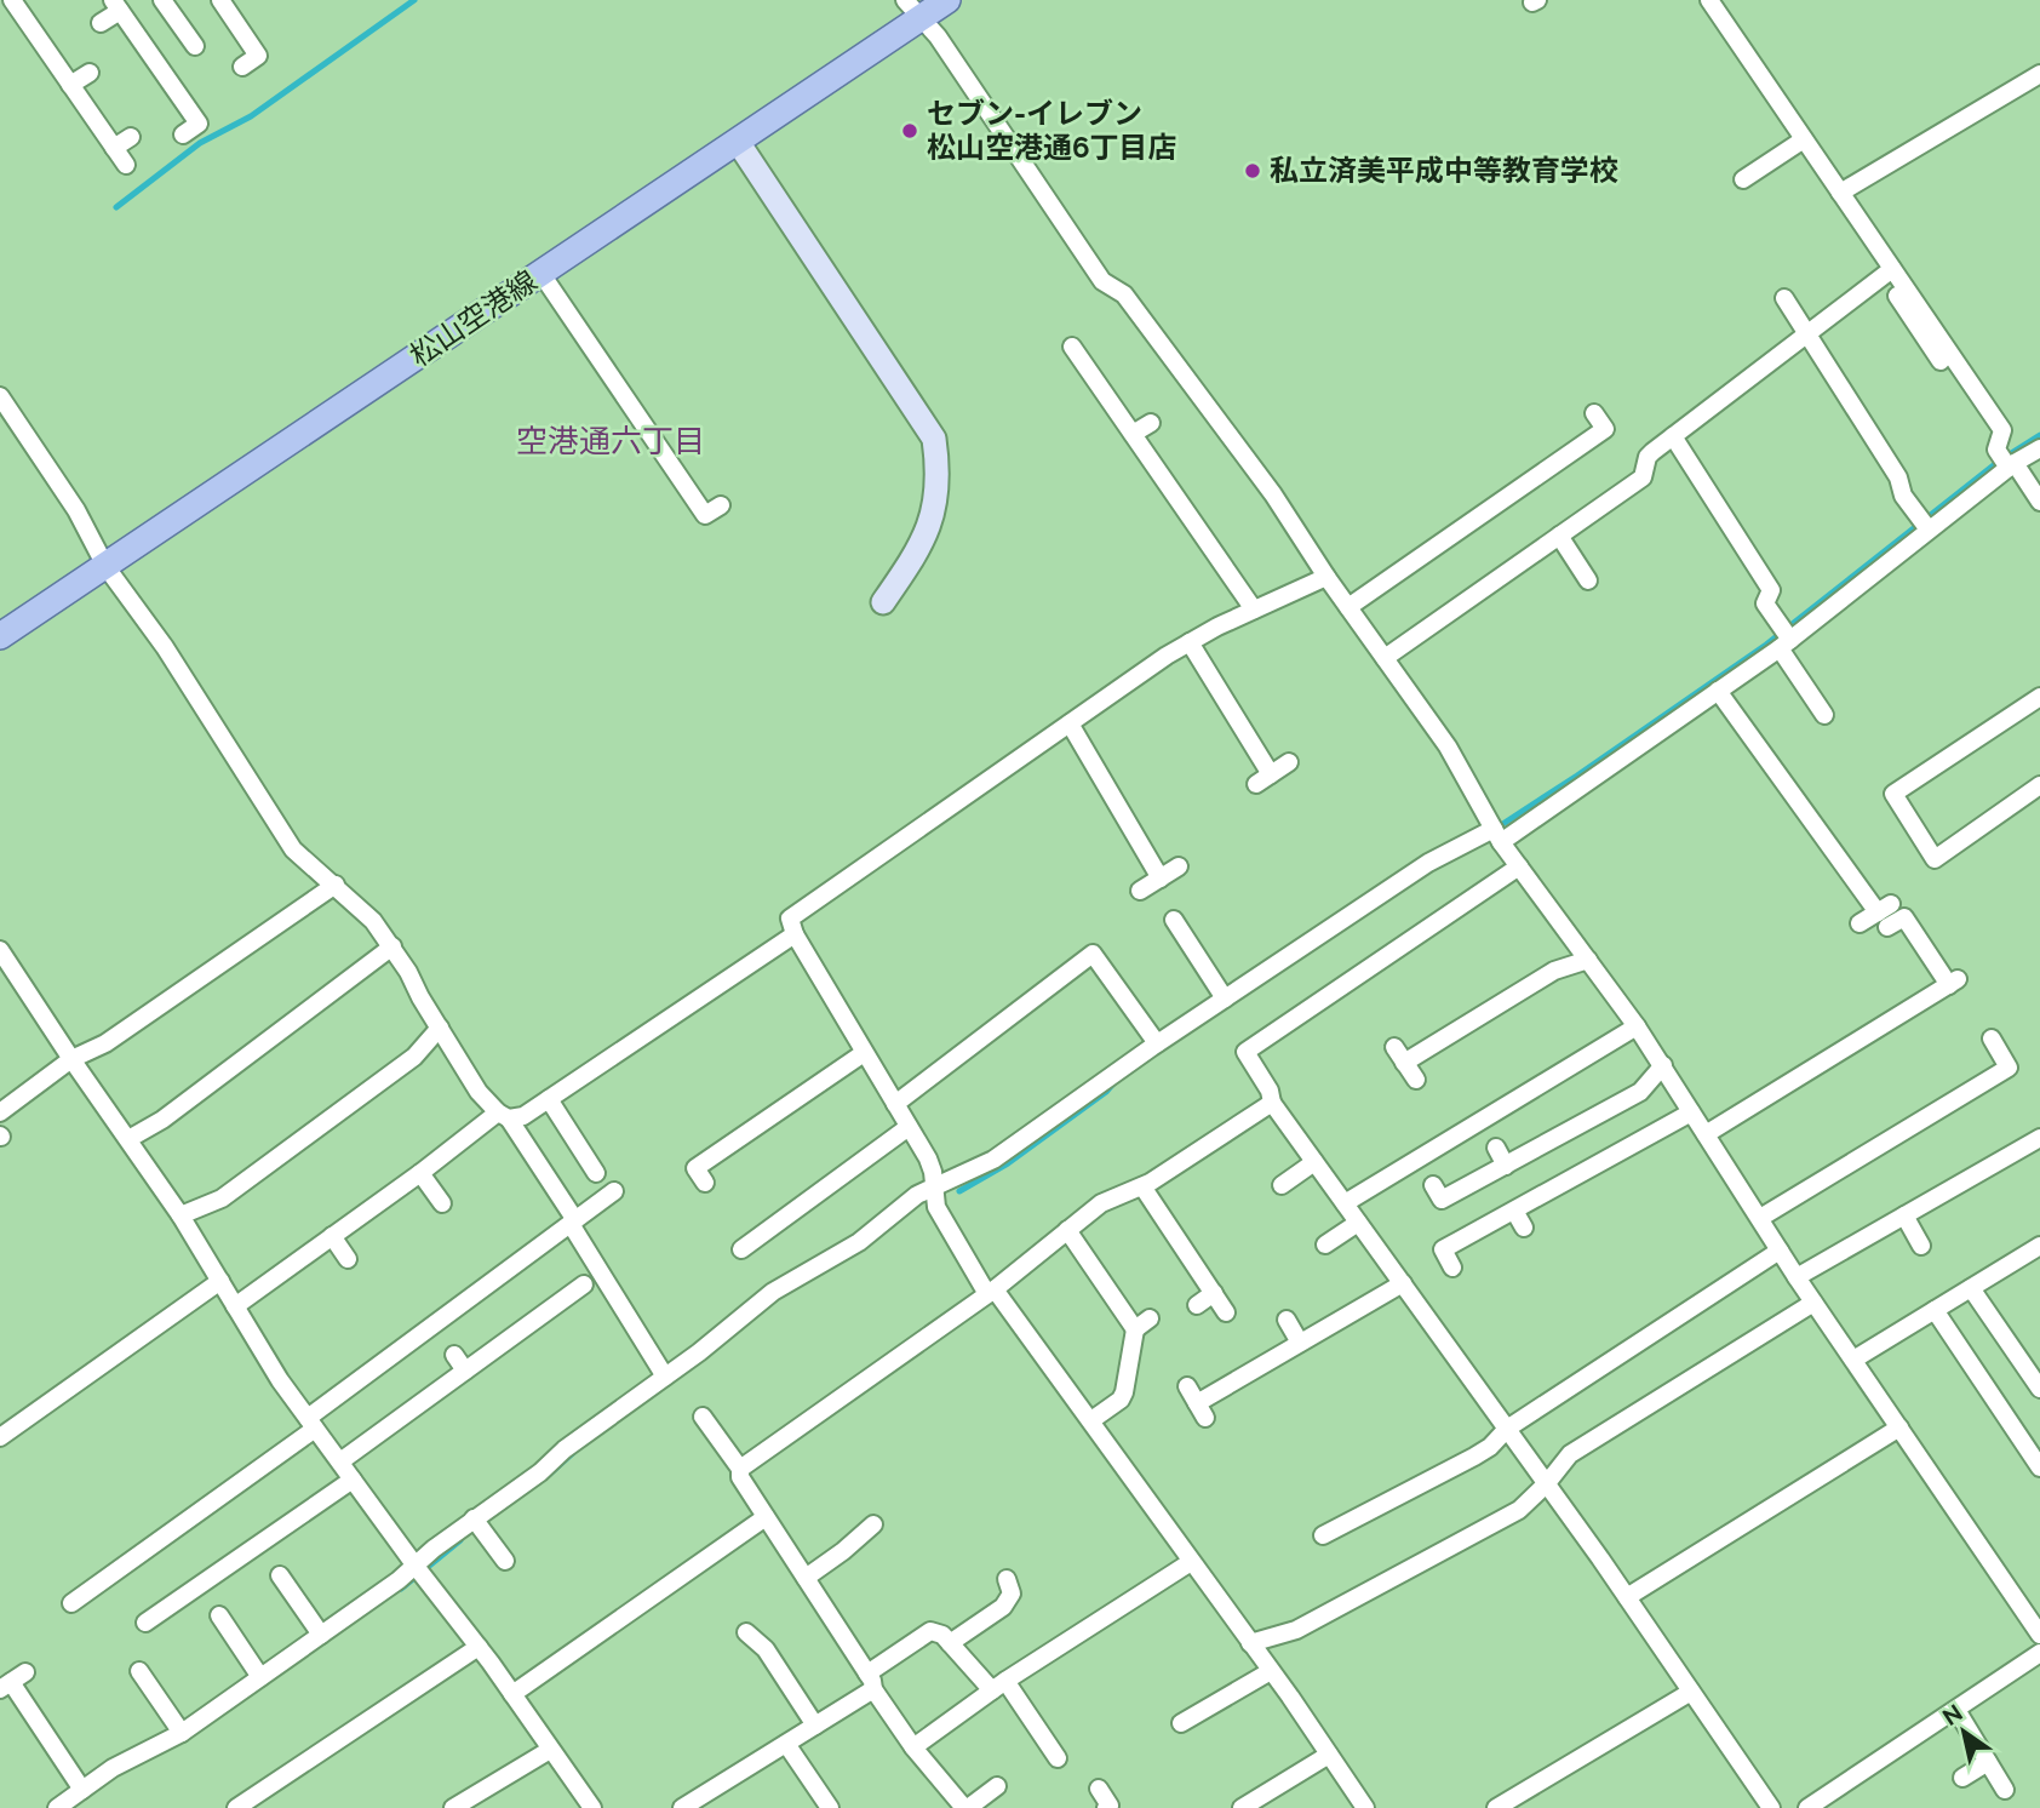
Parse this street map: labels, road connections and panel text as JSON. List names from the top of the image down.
{
  "streets": {
    "main road": ["松山空港線"]
  },
  "districts": ["空港通六丁目"],
  "places": ["セブン-イレブン 松山空港通6丁目店", "私立済美平成中等教育学校"],
  "north": "top left"
}
